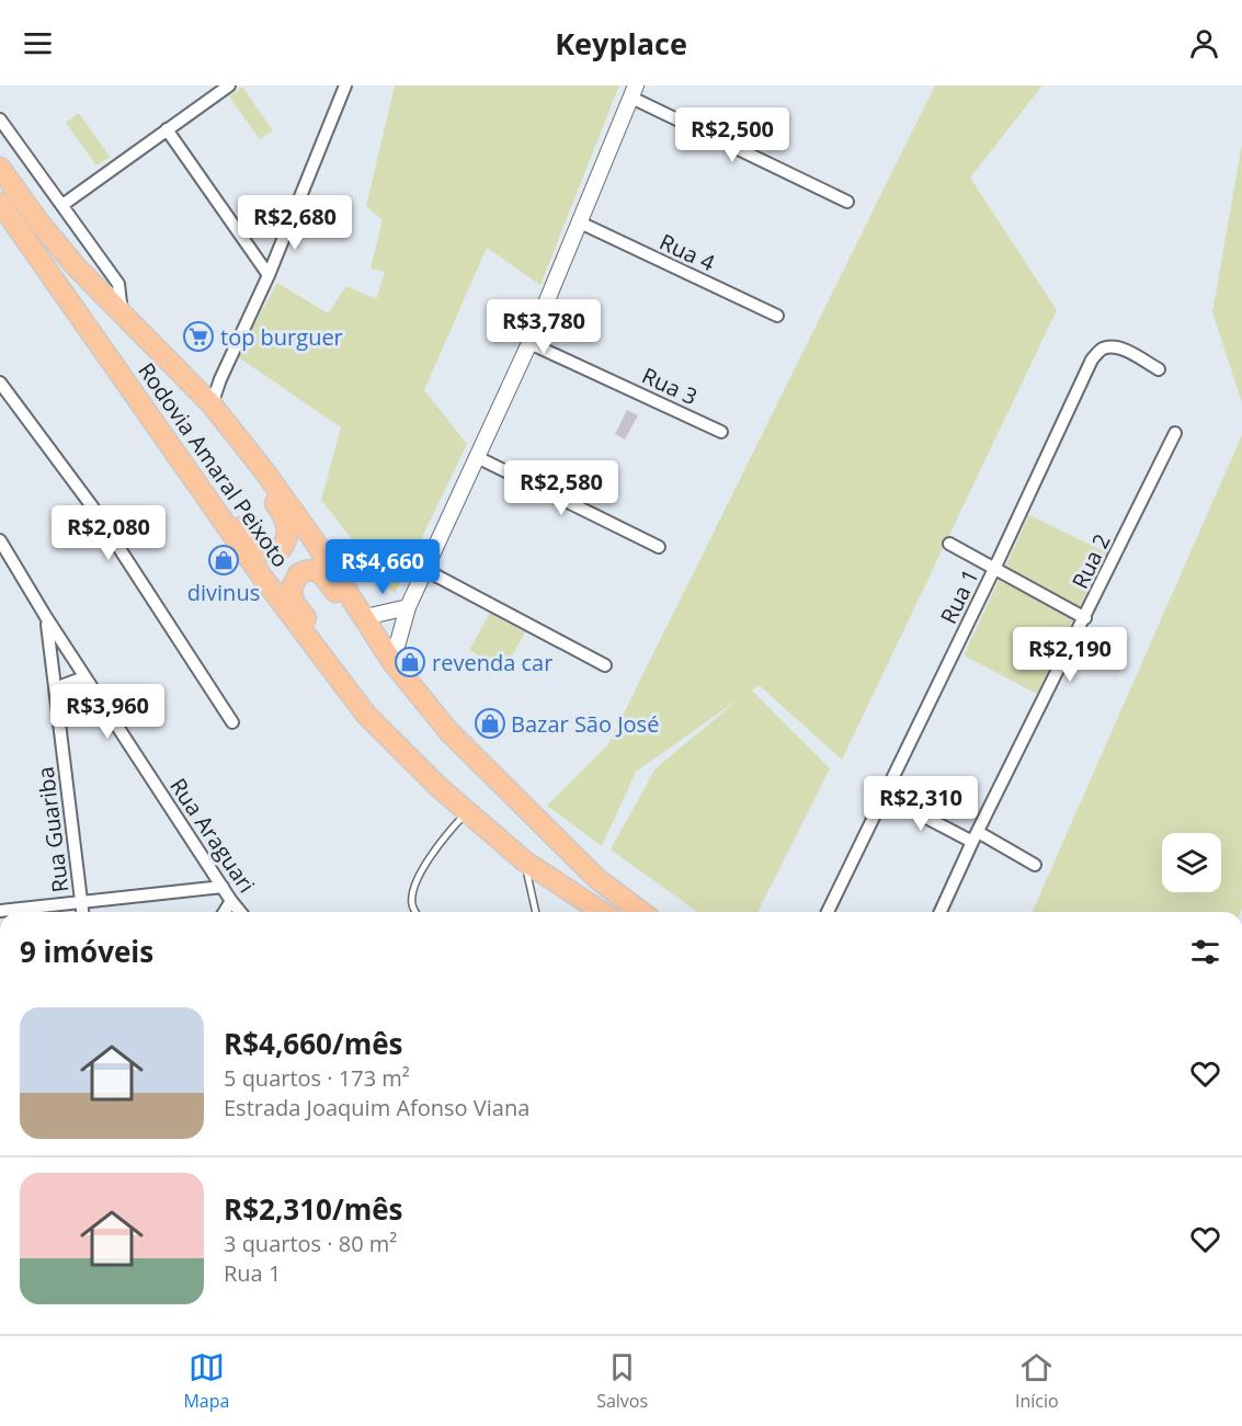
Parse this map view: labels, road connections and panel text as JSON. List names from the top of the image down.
{
  "streets": {
    "highway": ["Rodovia Amaral Peixoto"],
    "street": [
      "Rua 4",
      "Rua 3",
      "Rua 2",
      "Rua 1",
      "Rua Guariba",
      "Rua Araguari"
    ]
  },
  "crossings": [
    ["Rua Guariba", "Rua Araguari"]
  ],
  "places": {
    "supermarket": ["top burguer"],
    "shop": ["divinus", "revenda car", "Bazar São José"]
  },
  "page": {
    "header": "Keyplace",
    "price": [
      "R$2,500",
      "R$2,680",
      "R$3,780",
      "R$2,580",
      "R$2,080",
      "R$4,660",
      "R$2,190",
      "R$3,960",
      "R$2,310"
    ],
    "heading": "9 imóveis",
    "list": [
      {
        "name": "R$4,660/mês",
        "note": "5 quartos · 173 m² · Estrada Joaquim Afonso Viana"
      },
      {
        "name": "R$2,310/mês",
        "note": "3 quartos · 80 m² · Rua 1"
      }
    ],
    "tabs": ["Mapa", "Salvos", "Início"]
  }
}
